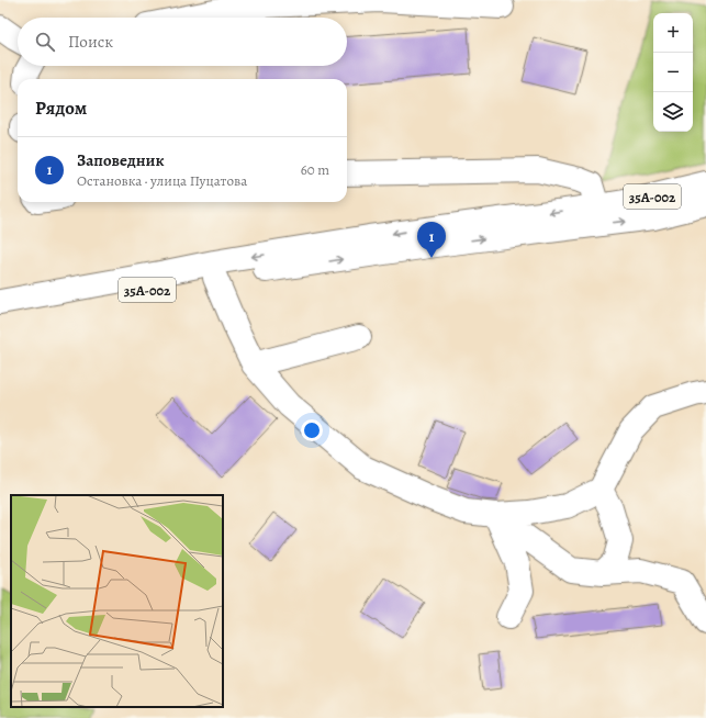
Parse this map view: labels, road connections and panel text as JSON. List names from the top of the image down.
{
  "streets": {
    "main road": ["35А-002"]
  },
  "page": {
    "map_buttons": ["+", "−"],
    "search": "Поиск",
    "heading": "Рядом",
    "list": [
      {
        "mark": "1",
        "name": "Заповедник",
        "note": "Остановка · улица Пуцатова",
        "value": "60 m"
      }
    ],
    "pins": "1"
  }
}
